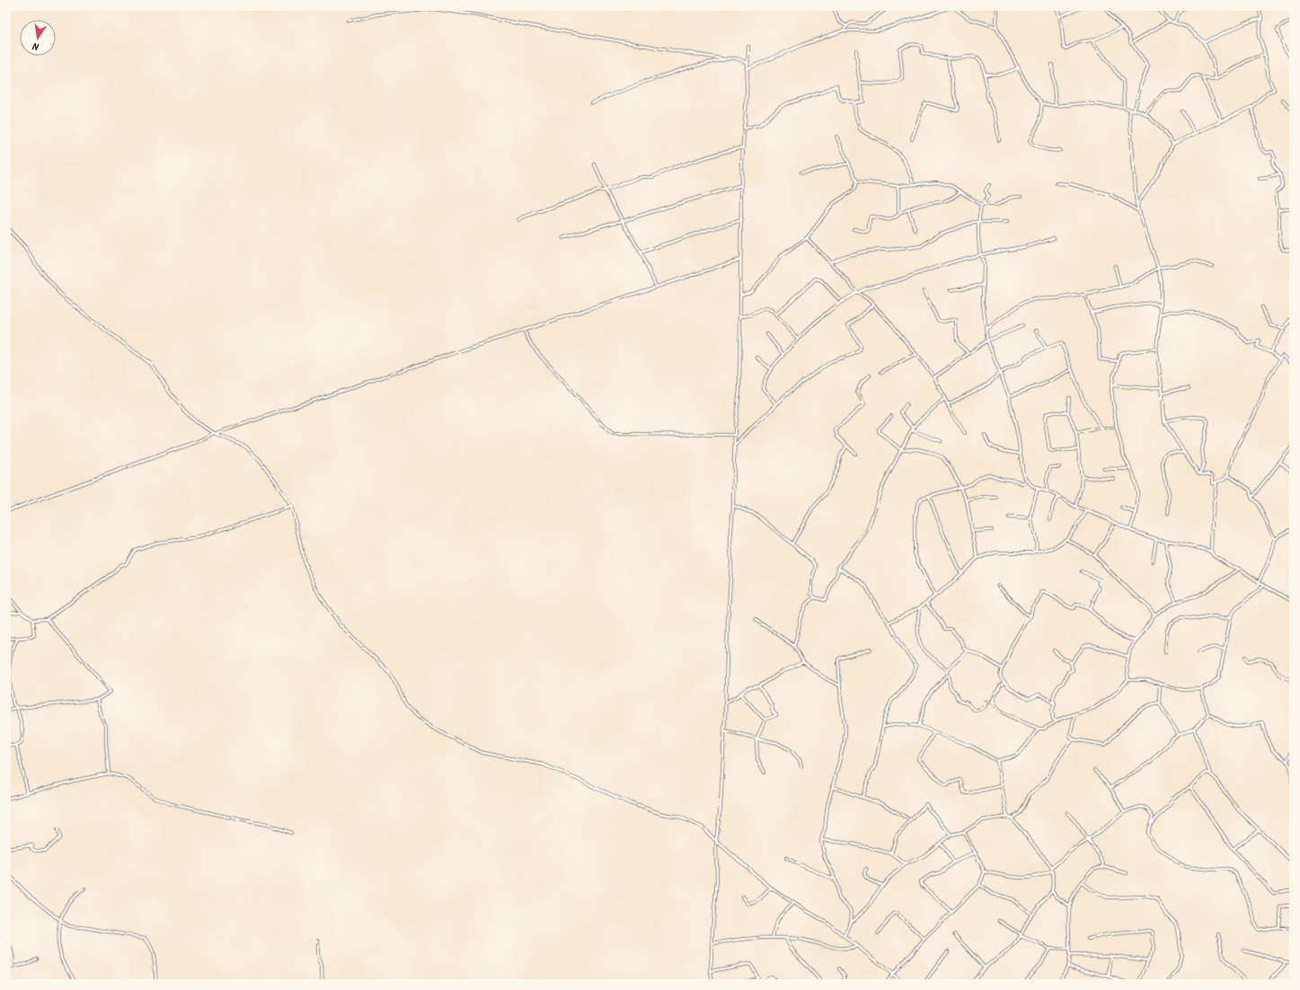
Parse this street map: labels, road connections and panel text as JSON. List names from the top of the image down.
{
  "north": "bottom"
}
